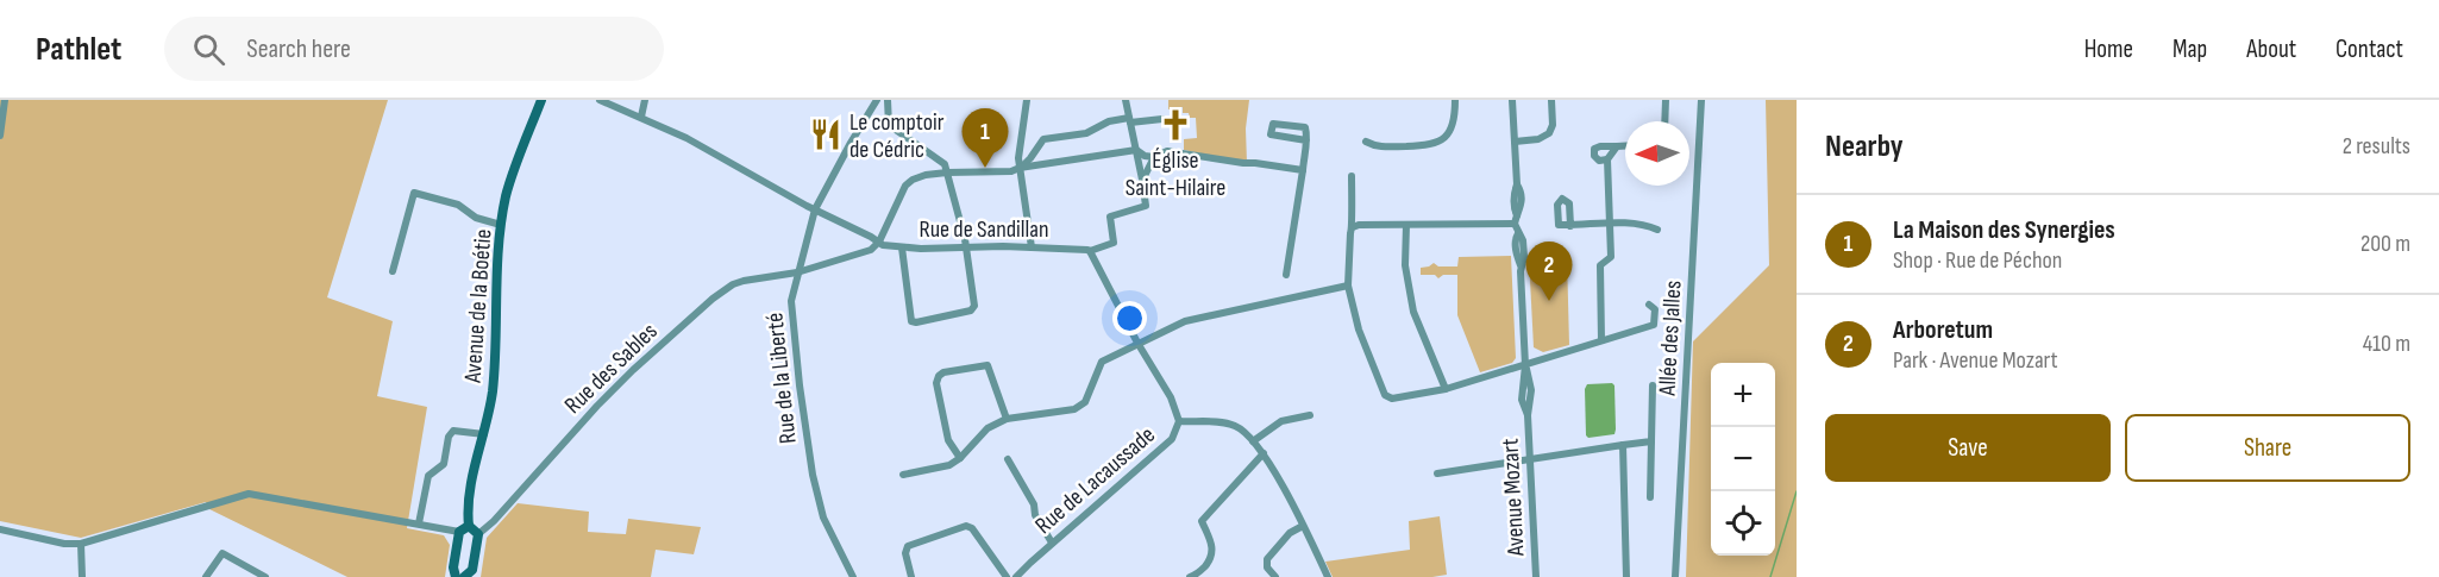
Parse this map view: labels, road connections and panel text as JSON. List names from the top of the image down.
{
  "streets": {
    "main road": ["Avenue de la Boétie"],
    "street": [
      "Rue de Sandillan",
      "Allée des Jalles",
      "Rue des Sables",
      "Rue de la Liberté",
      "Rue de Lacaussade",
      "Avenue Mozart"
    ]
  },
  "crossings": [
    ["Rue de Sandillan", "Rue des Sables"],
    ["Rue de Sandillan", "Rue de la Liberté"],
    ["Rue de Sandillan", "Rue de Lacaussade"],
    ["Rue des Sables", "Rue de la Liberté"]
  ],
  "places": {
    "church": ["Église Saint-Hilaire"],
    "restaurant": ["Le comptoir de Cédric"]
  },
  "north": "left",
  "page": {
    "header": "Pathlet",
    "search": "Search here",
    "nav": [
      "Home",
      "Map",
      "About",
      "Contact"
    ],
    "heading": ["Nearby", "2 results"],
    "pins": ["1", "2"],
    "list": [
      {
        "mark": "1",
        "name": "La Maison des Synergies",
        "note": "Shop · Rue de Péchon",
        "value": "200 m"
      },
      {
        "mark": "2",
        "name": "Arboretum",
        "note": "Park · Avenue Mozart",
        "value": "410 m"
      }
    ],
    "map_buttons": ["+", "−"],
    "buttons": ["Save", "Share"]
  }
}
